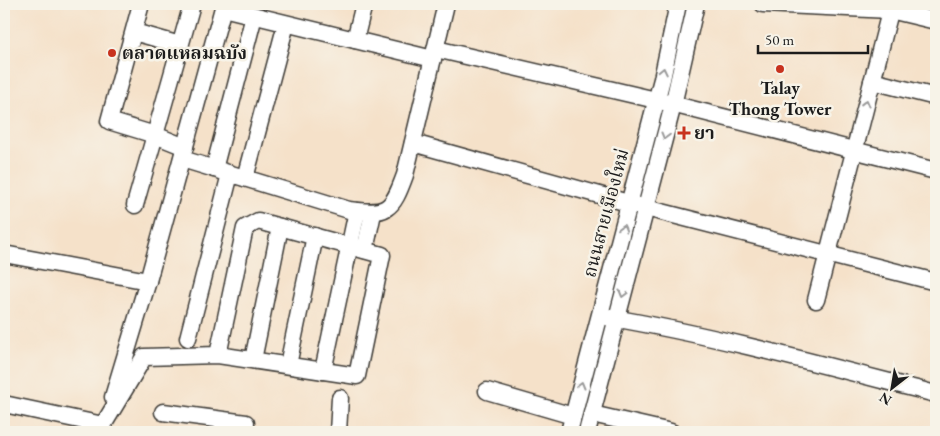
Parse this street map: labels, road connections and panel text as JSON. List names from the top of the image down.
{
  "streets": {
    "street": ["ถนนสายเมืองใหม่"]
  },
  "places": {
    "other": ["ตลาดแหลมฉบัง", "Talay Thong Tower"],
    "health": ["ยา"]
  },
  "scale_bar": "50 m",
  "north": "bottom left"
}
